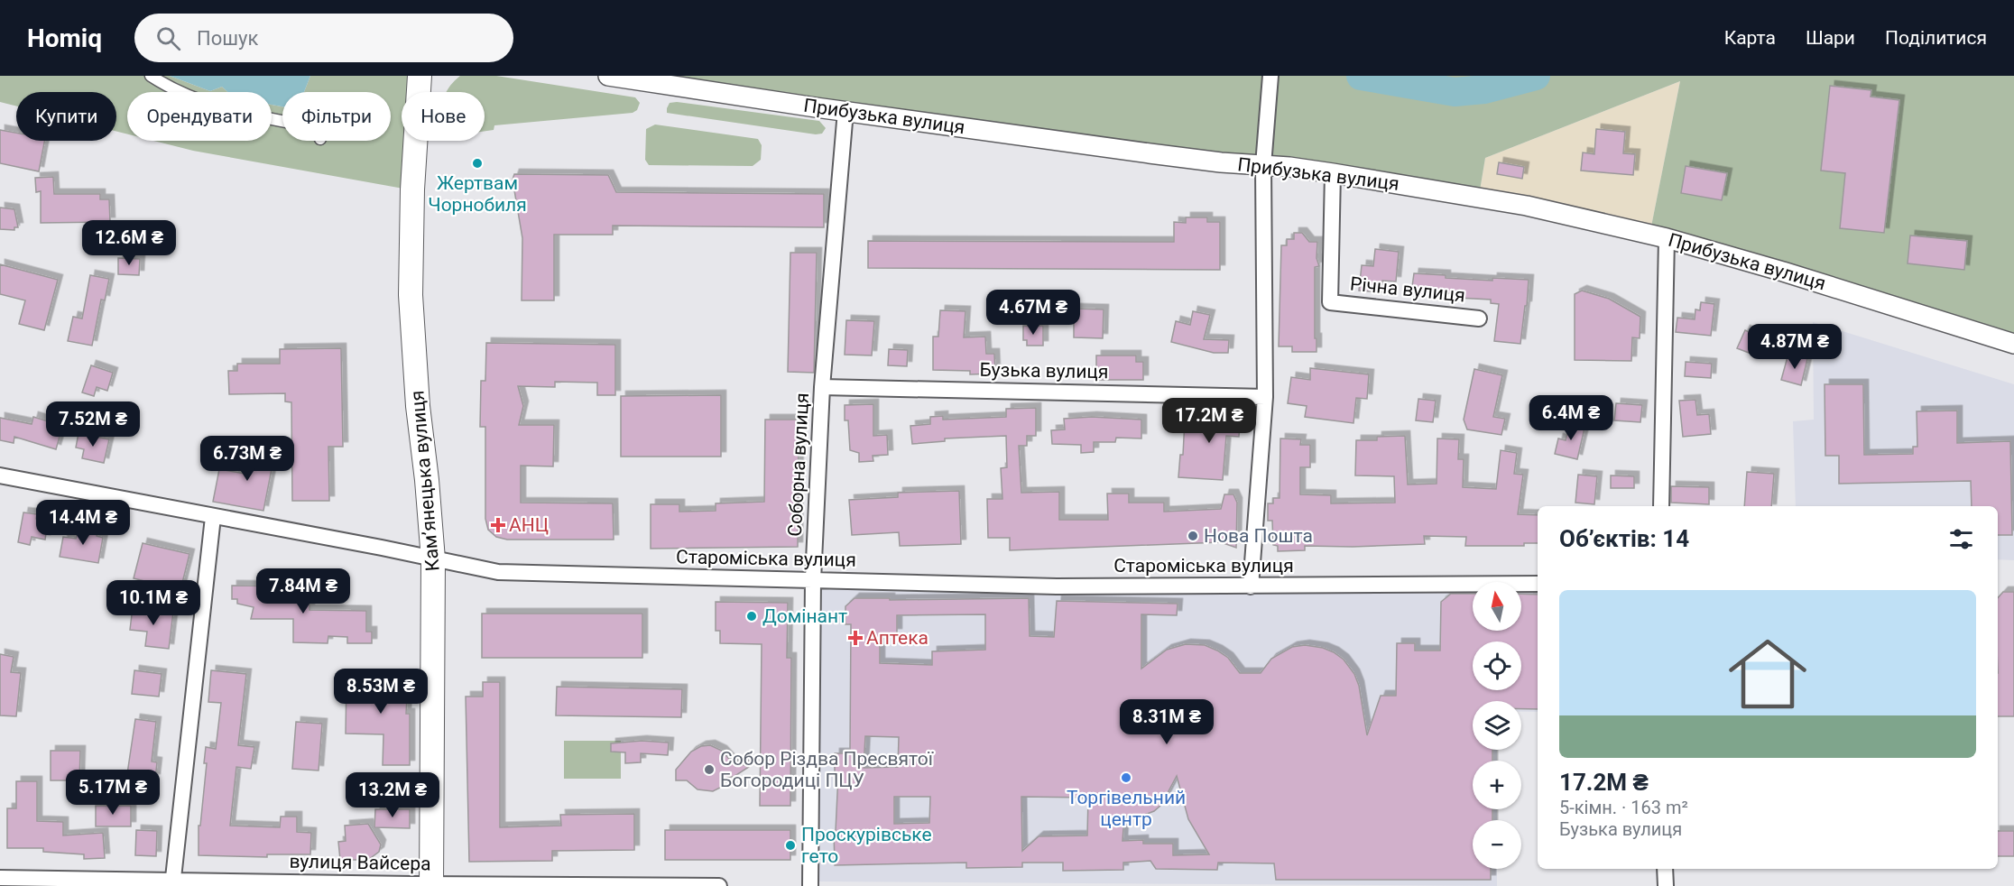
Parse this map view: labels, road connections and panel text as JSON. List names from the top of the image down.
{
  "streets": {
    "main road": ["Камʼянецька вулиця"],
    "street": [
      "Прибузька вулиця",
      "Річна вулиця",
      "Бузька вулиця",
      "Соборна вулиця",
      "Староміська вулиця",
      "вулиця Вайсера"
    ]
  },
  "crossings": [
    ["Прибузька вулиця", "Річна вулиця"],
    ["Прибузька вулиця", "Соборна вулиця"],
    ["Бузька вулиця", "Соборна вулиця"],
    ["Соборна вулиця", "Староміська вулиця"],
    ["Камʼянецька вулиця", "Староміська вулиця"],
    ["Камʼянецька вулиця", "вулиця Вайсера"]
  ],
  "places": {
    "other": [
      "Жертвам Чорнобиля",
      "Нова Пошта",
      "Домінант",
      "Собор Різдва Пресвятої Богородиці ПЦУ",
      "Торгівельний центр",
      "Проскурівське гето"
    ],
    "health": ["АНЦ", "Аптека"]
  },
  "north": "top",
  "page": {
    "header": "Homiq",
    "search": "Пошук",
    "nav": ["Карта", "Шари", "Поділитися"],
    "chip": [
      "Купити",
      "Орендувати",
      "Фільтри",
      "Нове"
    ],
    "price": [
      "12.6M ₴",
      "4.67M ₴",
      "4.87M ₴",
      "6.4M ₴",
      "17.2M ₴",
      "7.52M ₴",
      "6.73M ₴",
      "14.4M ₴",
      "7.84M ₴",
      "10.1M ₴",
      "8.53M ₴",
      "8.31M ₴",
      "5.17M ₴",
      "13.2M ₴"
    ],
    "heading": "Об’єктів: 14",
    "list": [
      {
        "name": "17.2M ₴",
        "note": "5-кімн. · 163 m² · Бузька вулиця"
      }
    ],
    "map_buttons": ["+", "−"]
  }
}
